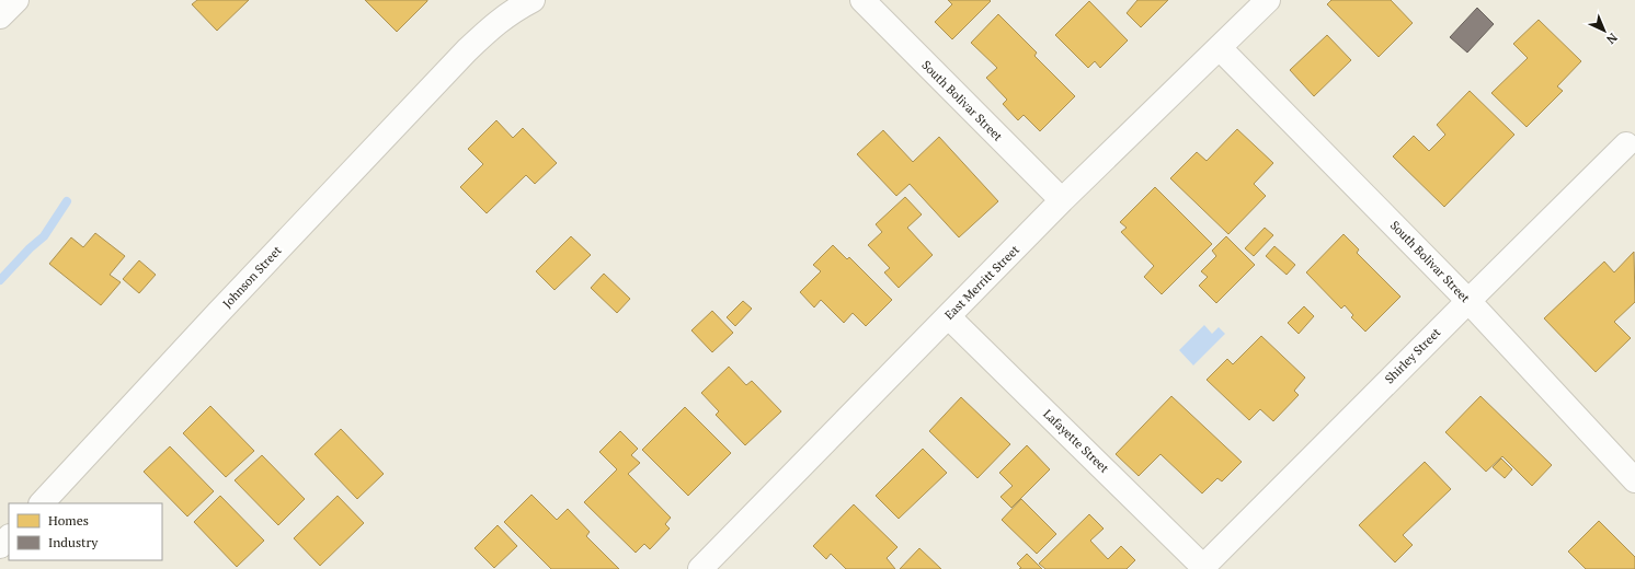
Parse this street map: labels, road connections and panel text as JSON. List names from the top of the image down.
{
  "streets": {
    "street": [
      "South Bolivar Street",
      "Johnson Street",
      "East Merritt Street",
      "Shirley Street",
      "Lafayette Street"
    ]
  },
  "crossings": [
    ["South Bolivar Street", "East Merritt Street"],
    ["South Bolivar Street", "Shirley Street"],
    ["East Merritt Street", "Lafayette Street"],
    ["Shirley Street", "Lafayette Street"]
  ],
  "legend": ["Homes", "Industry"],
  "north": "bottom right"
}
